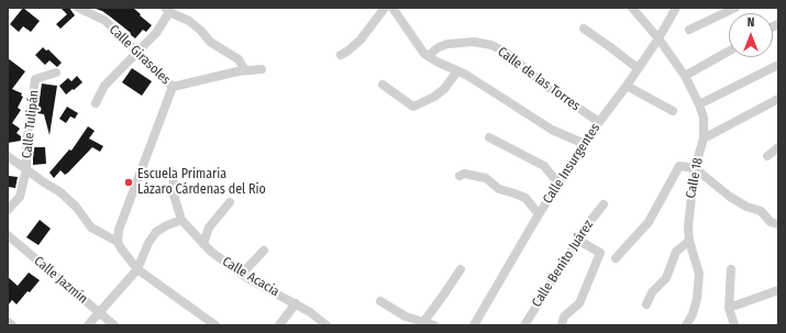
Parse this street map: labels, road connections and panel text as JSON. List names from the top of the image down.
{
  "streets": {
    "street": [
      "Calle Girasoles",
      "Calle de las Torres",
      "Calle Tulipán",
      "Calle Insurgentes",
      "Calle 18",
      "Calle Benito Juárez",
      "Calle Acacia",
      "Calle Jazmín"
    ]
  },
  "crossings": [
    ["Calle de las Torres", "Calle Insurgentes"],
    ["Calle Insurgentes", "Calle 18"]
  ],
  "places": ["Escuela Primaria Lázaro Cárdenas del Río"],
  "north": "top"
}
